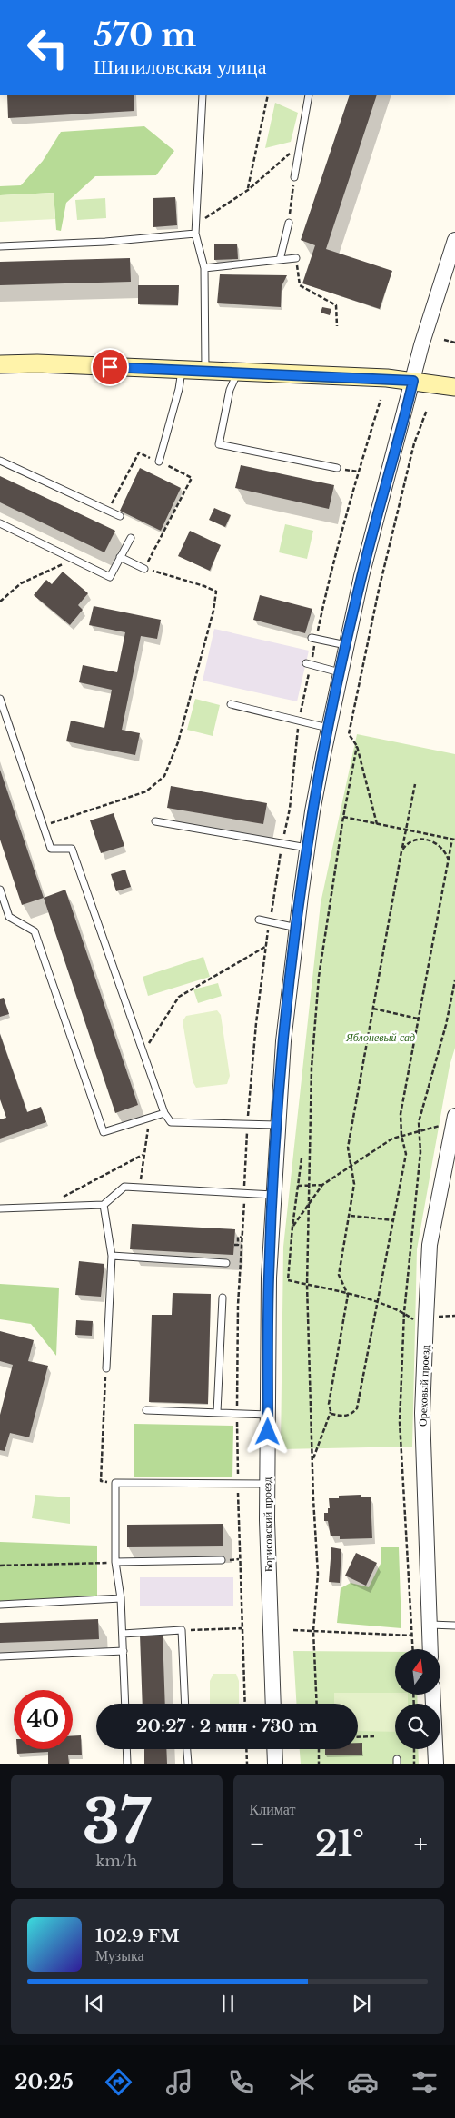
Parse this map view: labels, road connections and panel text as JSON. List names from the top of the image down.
{
  "streets": {
    "street": ["Ореховый проезд", "Борисовский проезд"]
  },
  "parks": ["Яблоневый сад"],
  "north": "top",
  "page": {
    "turn": ["570 m", "Шипиловская улица"],
    "limit": "40",
    "trip": "20:27 · 2 мин · 730 m",
    "tile": [
      ["37", "km/h"],
      "Климат"
    ],
    "heat": ["−", "21°", "+"],
    "song": ["102.9 FM", "Музыка"],
    "tabs": "20:25"
  }
}
